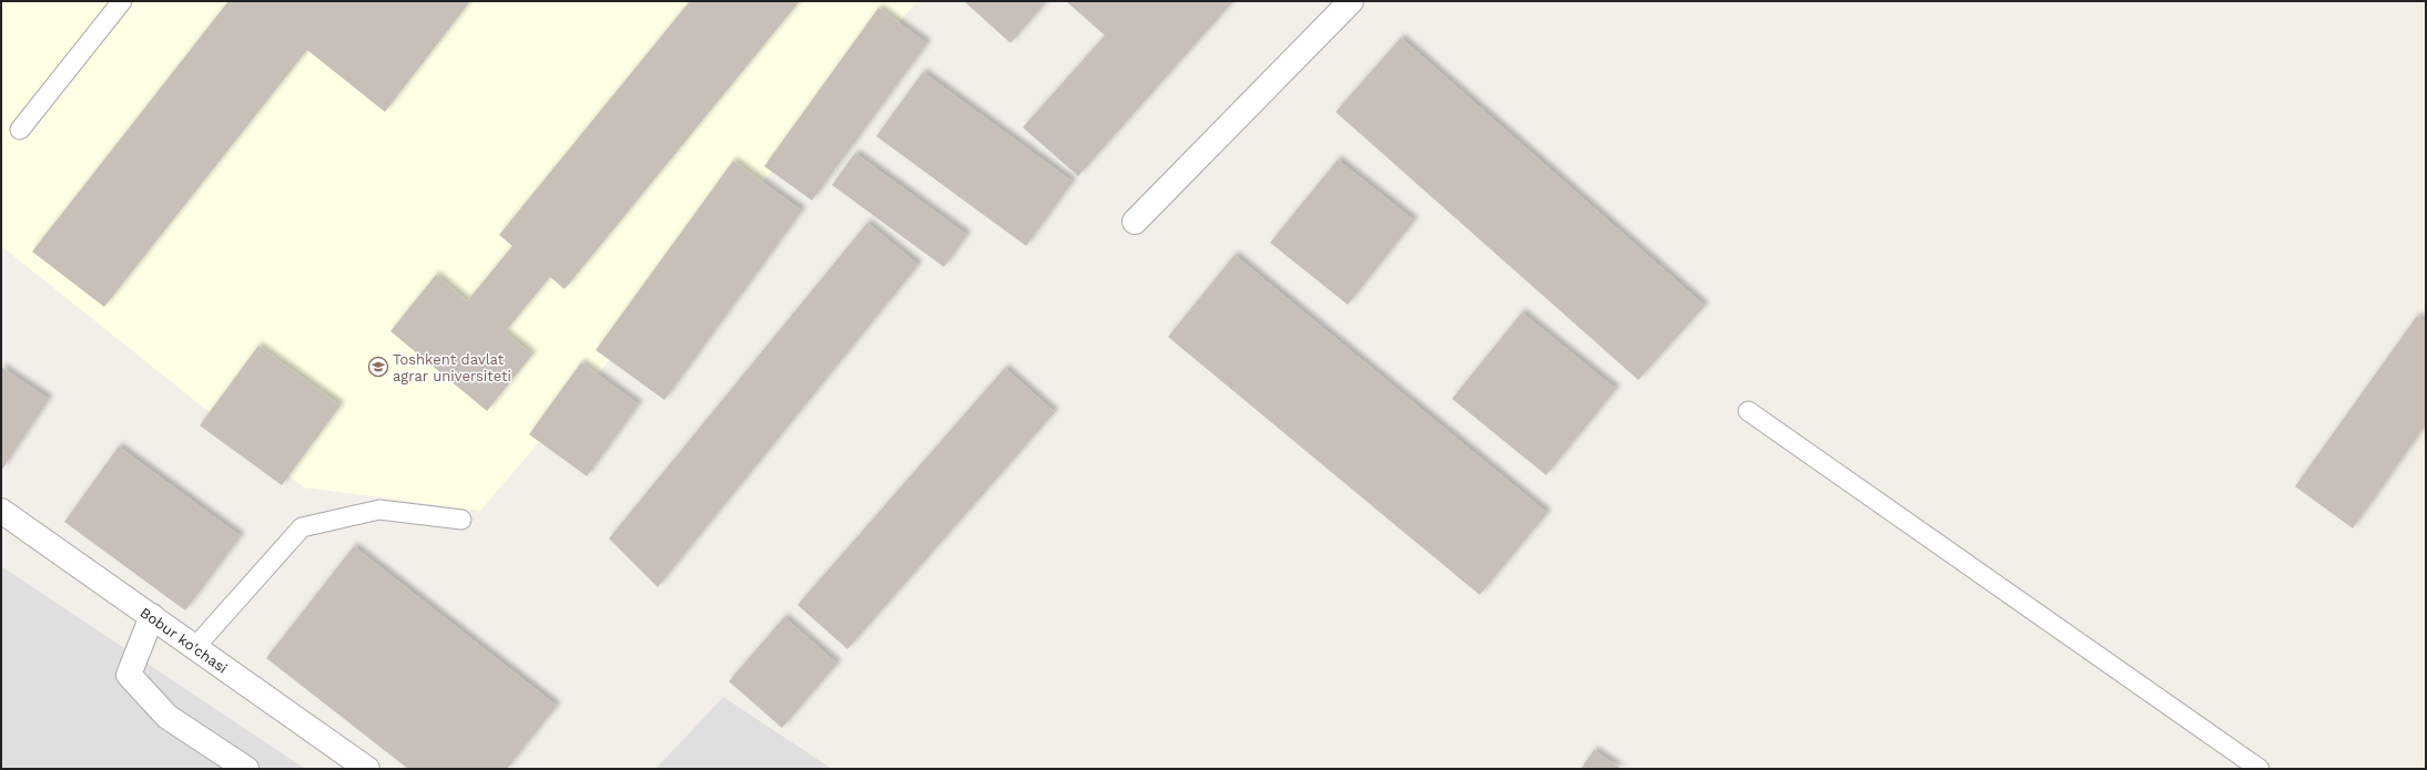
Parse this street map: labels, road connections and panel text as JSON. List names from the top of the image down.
{
  "streets": {
    "street": ["Bobur ko'chasi"]
  },
  "places": {
    "school or university": ["Toshkent davlat agrar universiteti"]
  }
}
